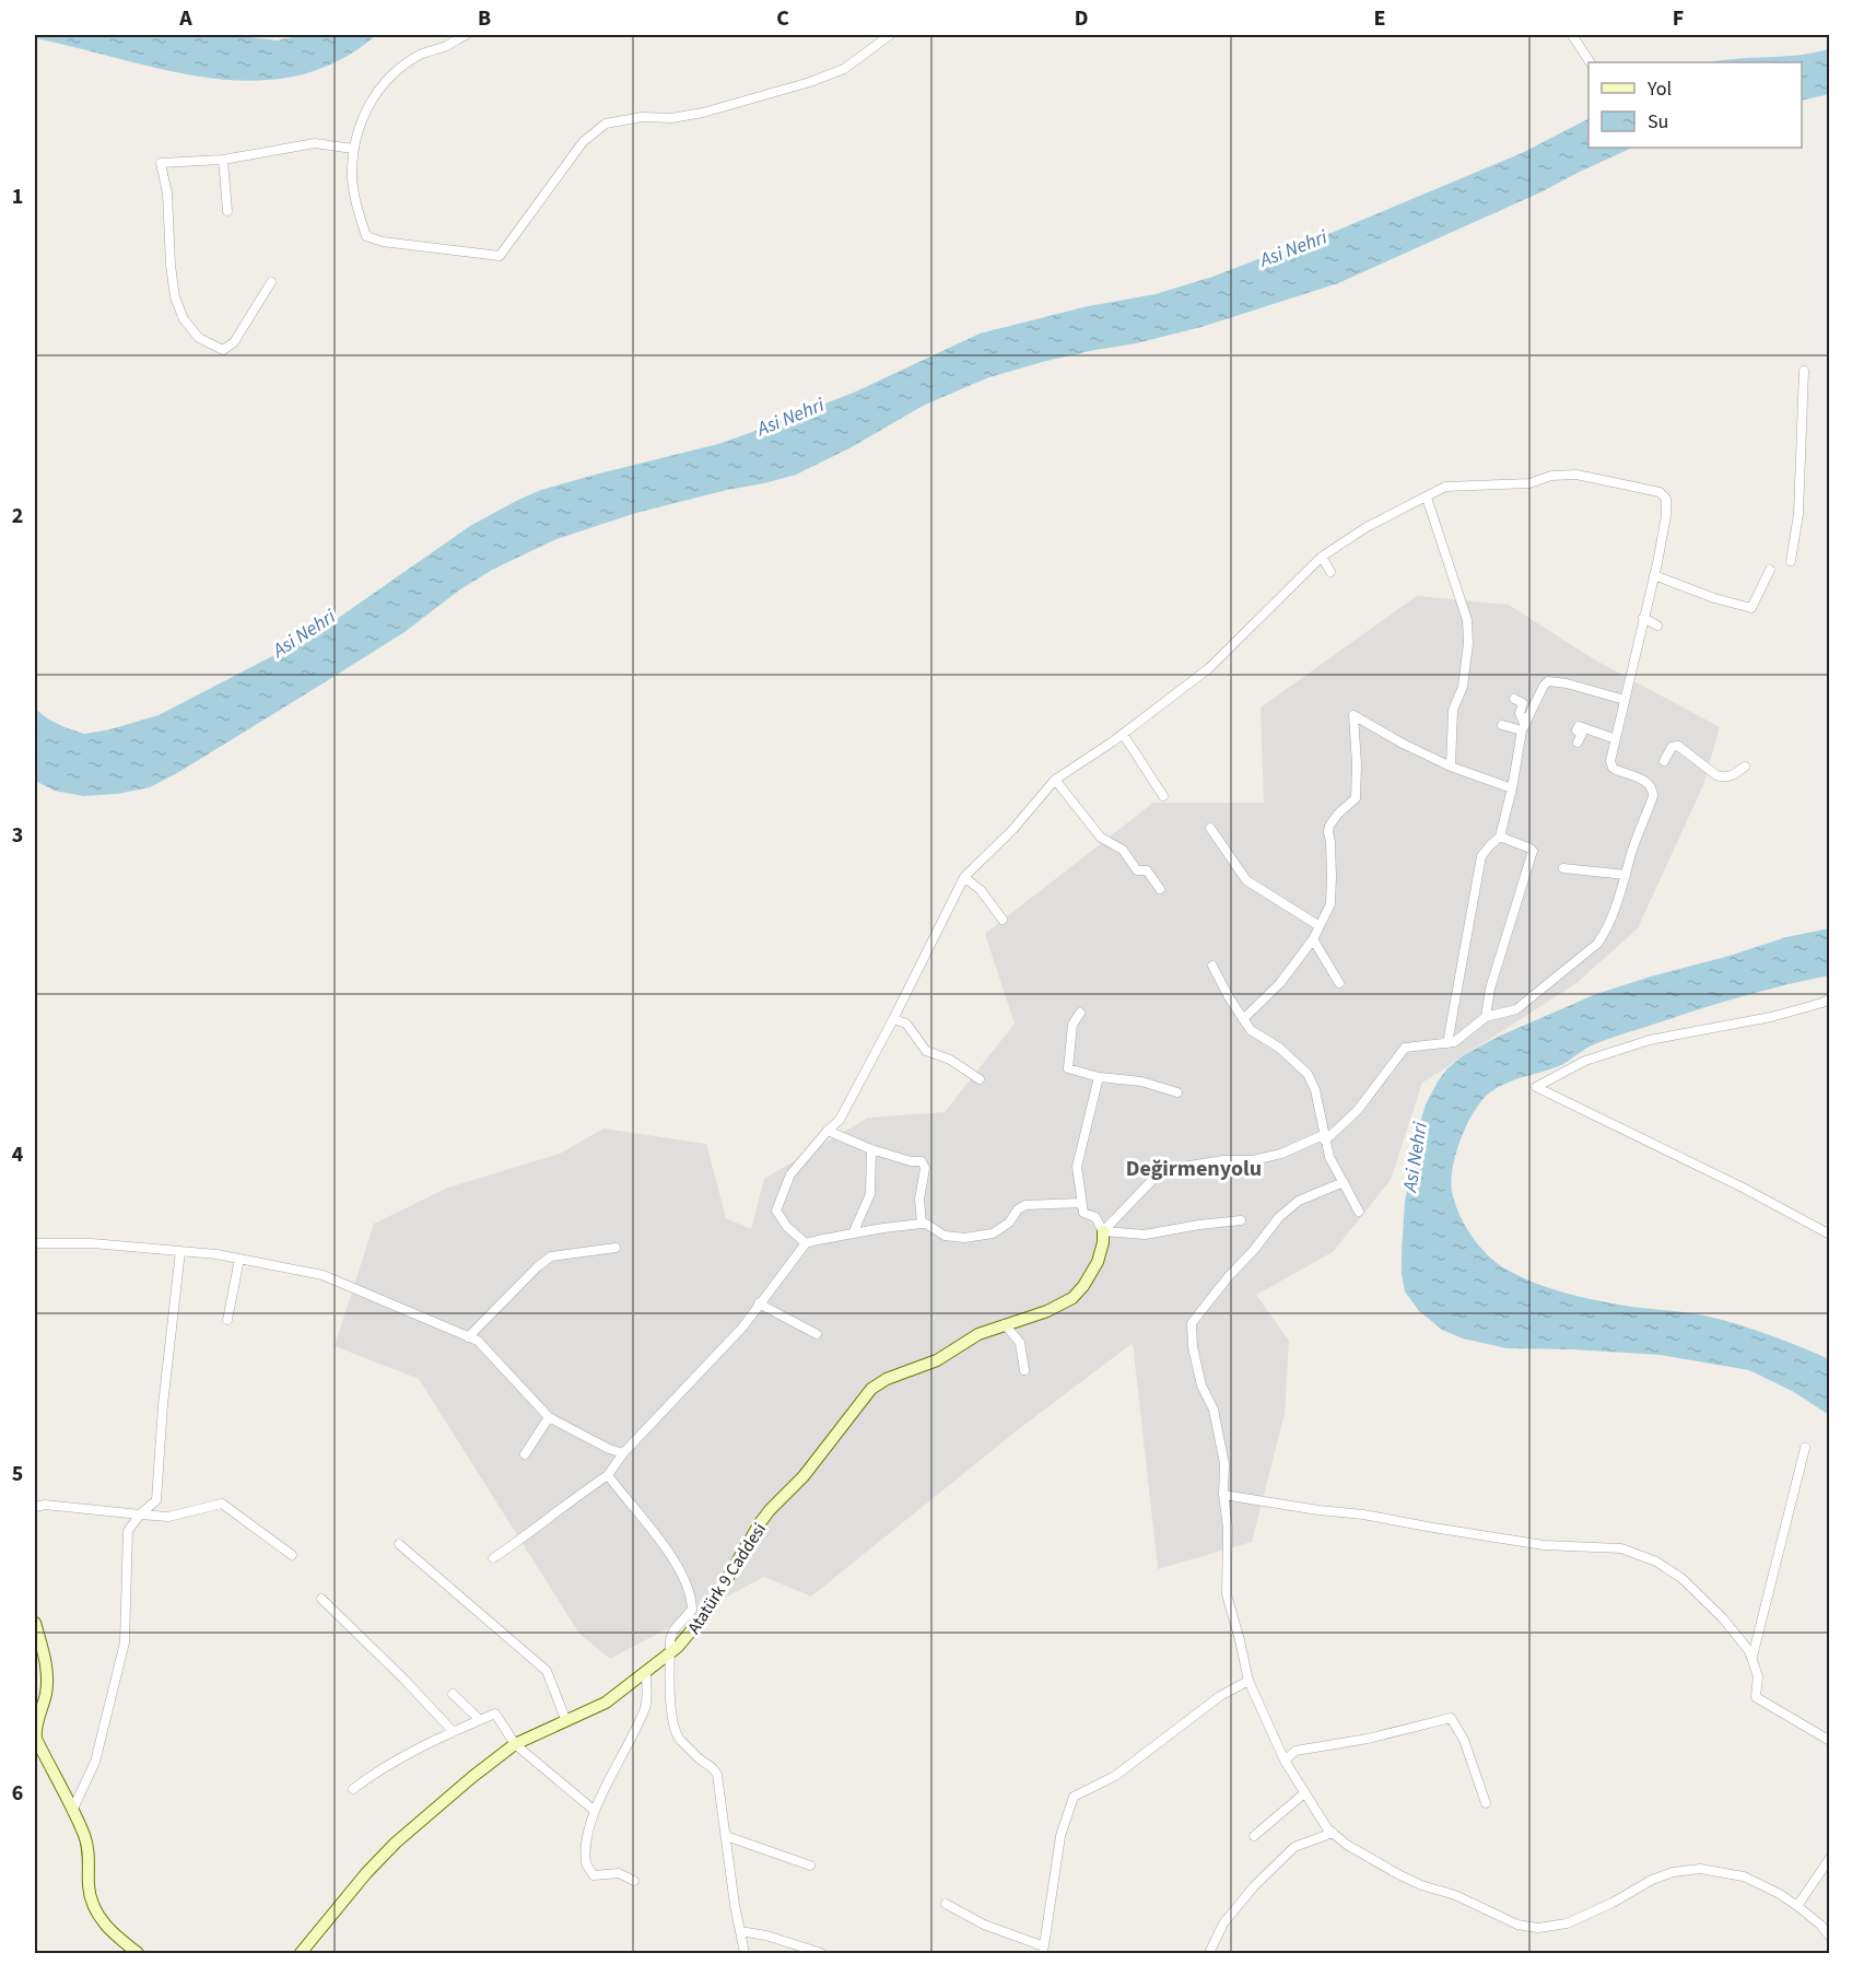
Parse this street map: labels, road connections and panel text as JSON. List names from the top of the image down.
{
  "streets": {
    "street": ["Atatürk 9 Caddesi"]
  },
  "districts": ["Değirmenyolu"],
  "water": ["Asi Nehri"],
  "legend": ["Yol", "Su"],
  "grid": {
    "columns": [
      "A",
      "B",
      "C",
      "D",
      "E",
      "F"
    ],
    "rows": [
      "1",
      "2",
      "3",
      "4",
      "5",
      "6"
    ]
  }
}
